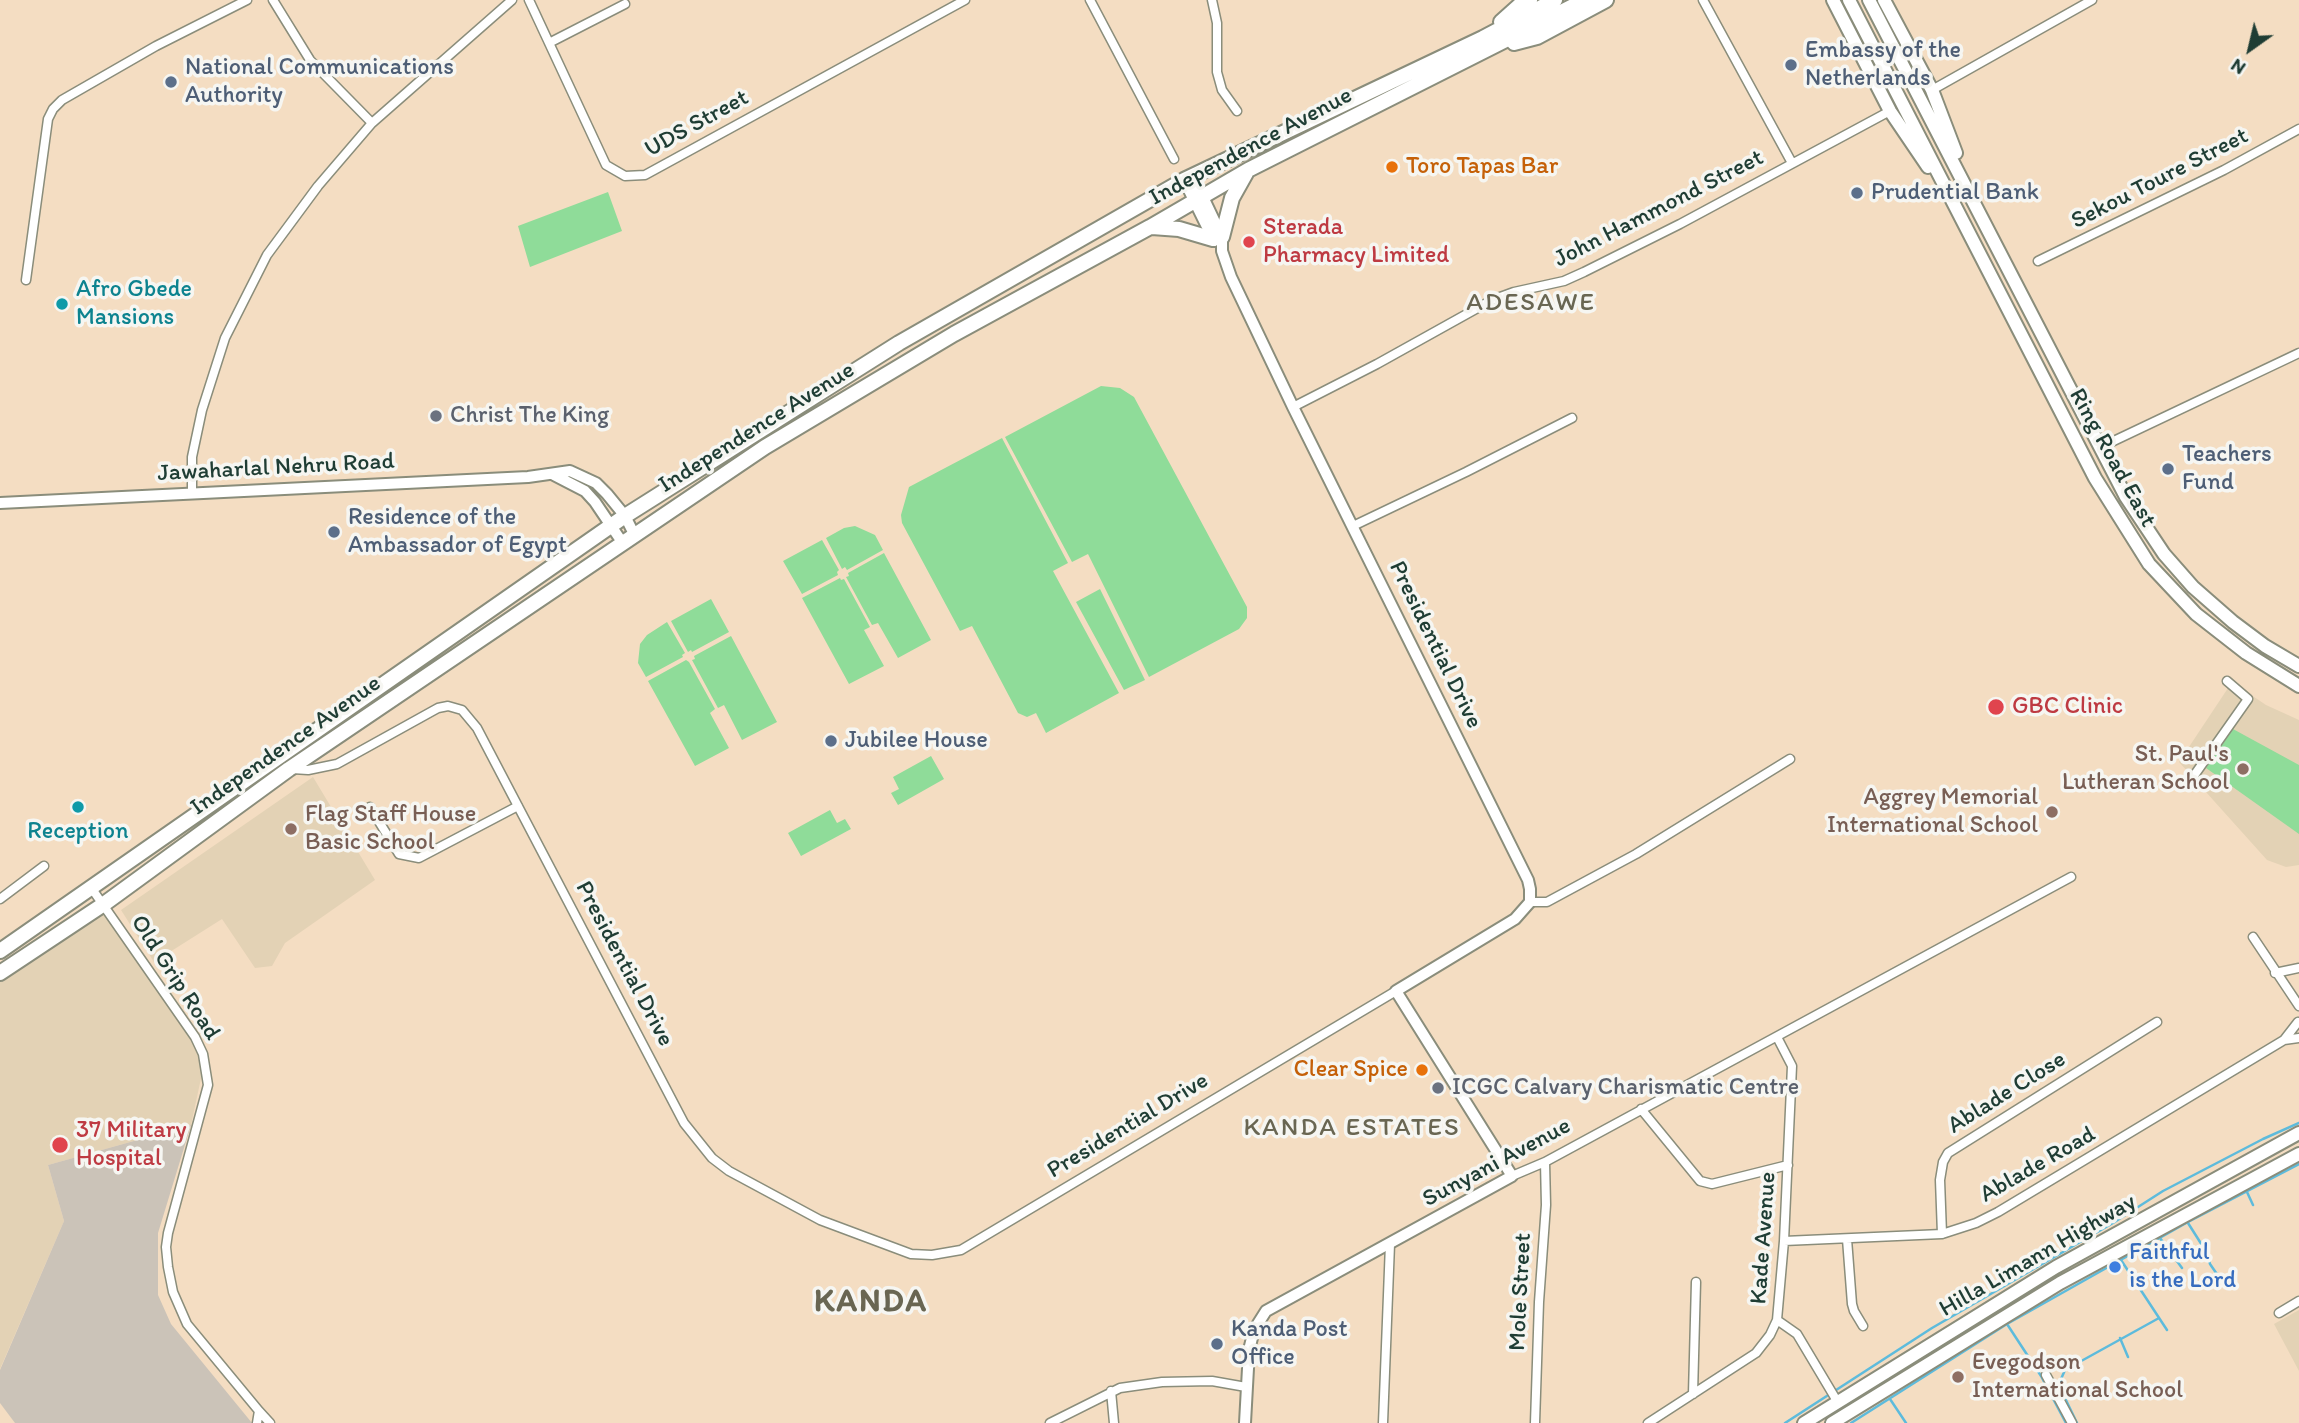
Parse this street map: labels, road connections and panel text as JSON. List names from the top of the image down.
{
  "streets": {
    "highway": ["Independence Avenue"],
    "main road": ["Ring Road East", "Hilla Limann Highway"],
    "street": [
      "UDS Street",
      "Sekou Toure Street",
      "John Hammond Street",
      "Jawaharlal Nehru Road",
      "Presidential Drive",
      "Old Grip Road",
      "Ablade Close",
      "Sunyani Avenue",
      "Ablade Road",
      "Kade Avenue",
      "Mole Street"
    ]
  },
  "crossings": [
    ["Independence Avenue", "Jawaharlal Nehru Road"],
    ["Independence Avenue", "Presidential Drive"],
    ["Independence Avenue", "Old Grip Road"],
    ["John Hammond Street", "Presidential Drive"],
    ["Ablade Close", "Ablade Road"],
    ["Sunyani Avenue", "Kade Avenue"],
    ["Sunyani Avenue", "Mole Street"],
    ["Ablade Road", "Kade Avenue"]
  ],
  "districts": ["ADESAWE", "KANDA ESTATES", "KANDA"],
  "places": [
    "Embassy of the Netherlands",
    "National Communications Authority",
    "Toro Tapas Bar",
    "Prudential Bank",
    "Sterada Pharmacy Limited",
    "Afro Gbede Mansions",
    "Christ The King",
    "Teachers Fund",
    "Residence of the Ambassador of Egypt",
    "GBC Clinic",
    "Jubilee House",
    "St. Paul's Lutheran School",
    "Reception",
    "Aggrey Memorial International School",
    "Flag Staff House Basic School",
    "Clear Spice",
    "ICGC Calvary Charismatic Centre",
    "37 Military Hospital",
    "Faithful is the Lord",
    "Kanda Post Office",
    "Evegodson International School"
  ],
  "north": "bottom left"
}
